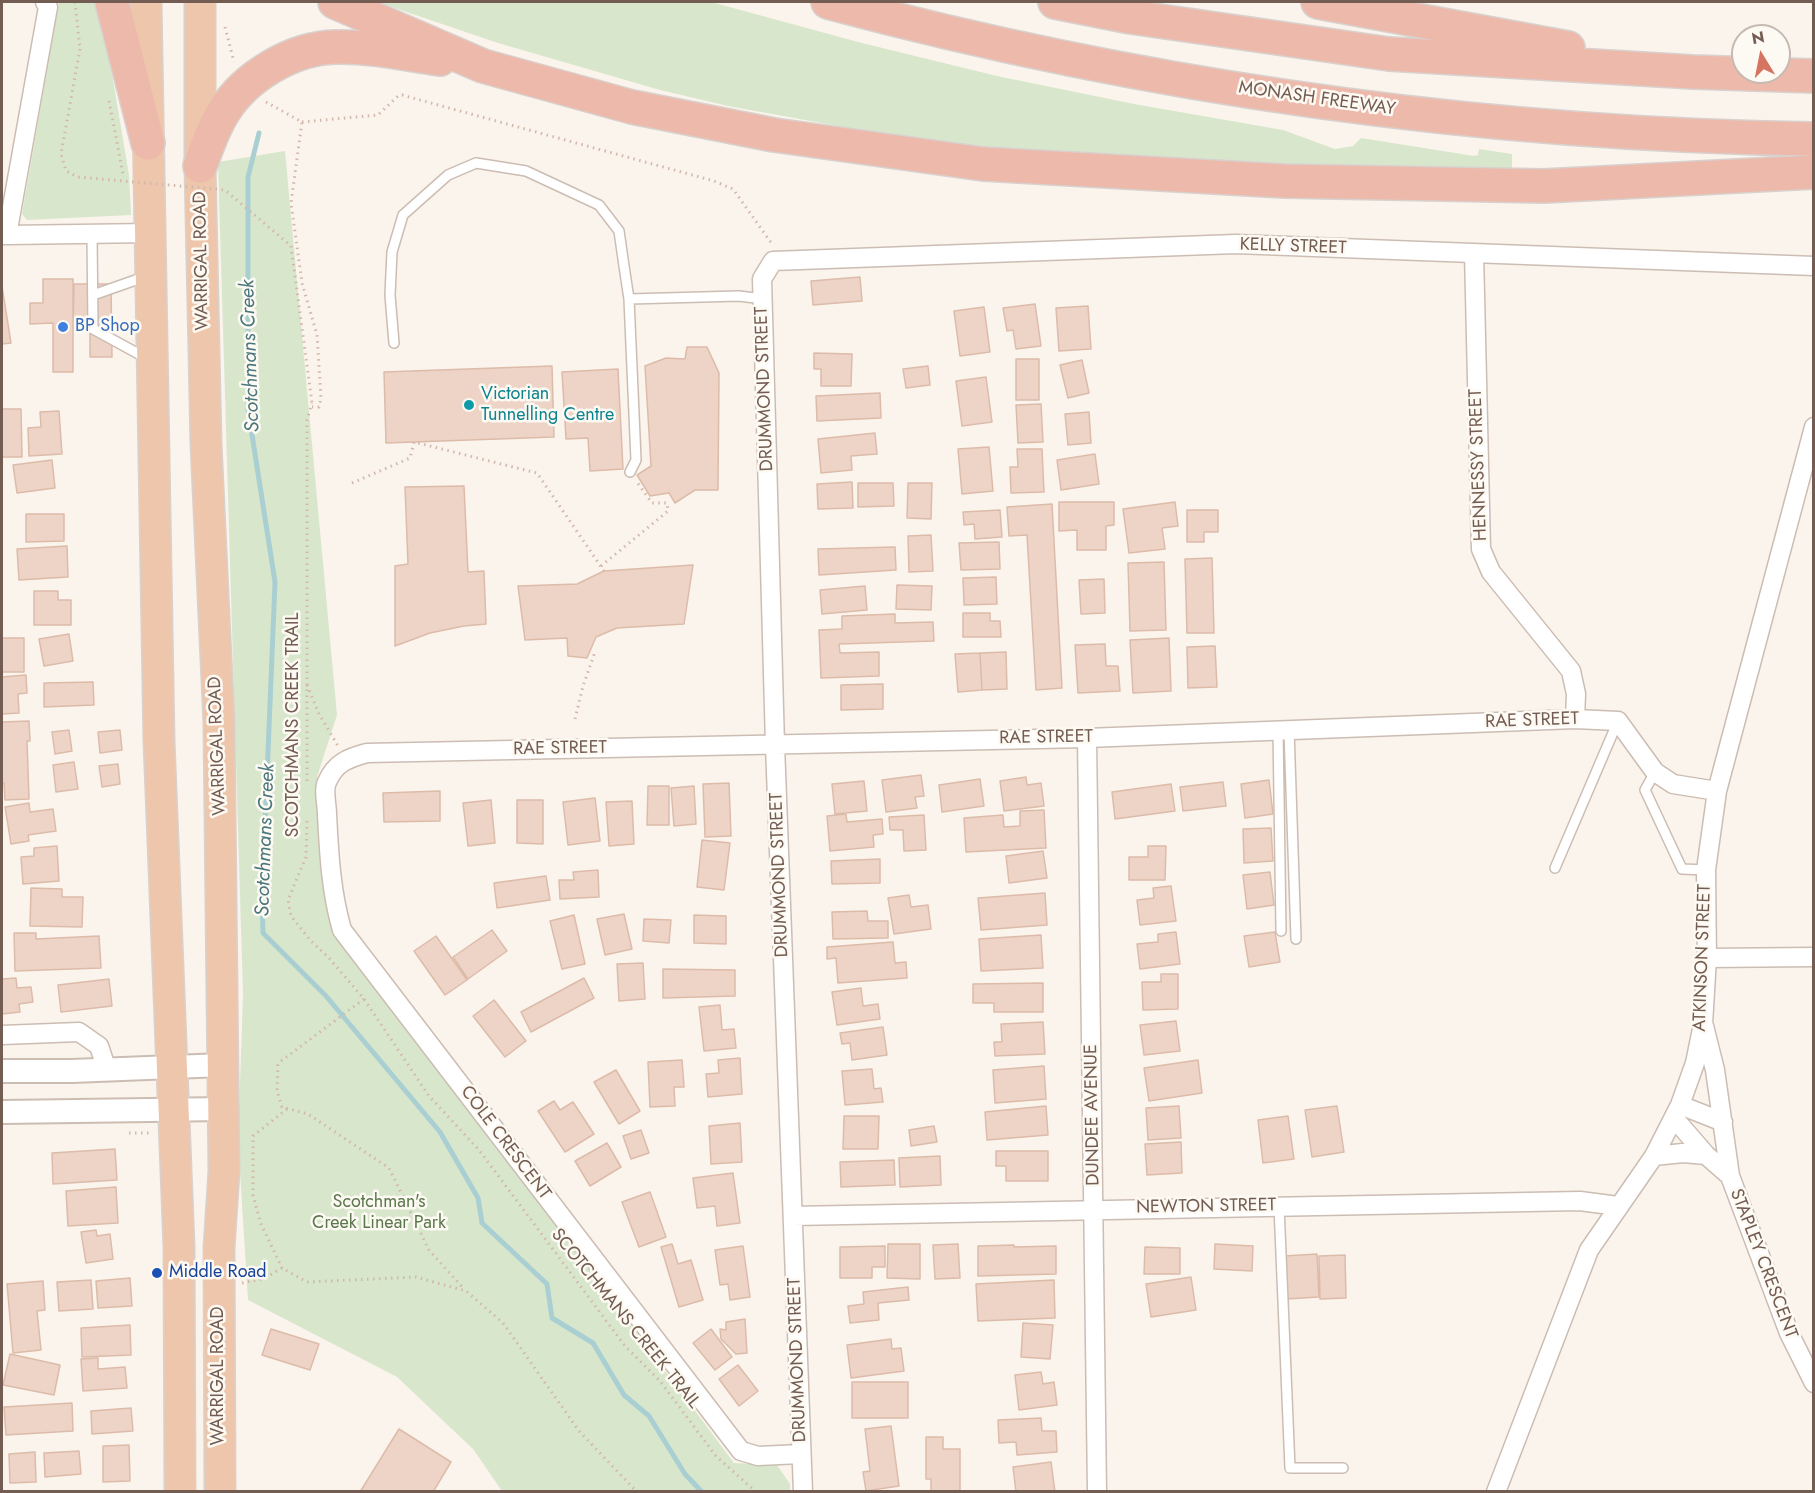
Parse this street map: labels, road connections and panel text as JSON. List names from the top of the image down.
{
  "streets": {
    "highway": ["MONASH FREEWAY", "WARRIGAL ROAD"],
    "street": [
      "KELLY STREET",
      "DRUMMOND STREET",
      "HENNESSY STREET",
      "RAE STREET",
      "ATKINSON STREET",
      "DUNDEE AVENUE",
      "COLE CRESCENT",
      "NEWTON STREET",
      "STAPLEY CRESCENT"
    ],
    "path": ["SCOTCHMANS CREEK TRAIL"]
  },
  "crossings": [
    ["KELLY STREET", "DRUMMOND STREET"],
    ["KELLY STREET", "HENNESSY STREET"],
    ["DRUMMOND STREET", "RAE STREET"],
    ["DRUMMOND STREET", "COLE CRESCENT"],
    ["DRUMMOND STREET", "NEWTON STREET"],
    ["HENNESSY STREET", "RAE STREET"],
    ["RAE STREET", "DUNDEE AVENUE"],
    ["RAE STREET", "COLE CRESCENT"],
    ["ATKINSON STREET", "NEWTON STREET"],
    ["ATKINSON STREET", "STAPLEY CRESCENT"],
    ["DUNDEE AVENUE", "NEWTON STREET"]
  ],
  "water": ["Scotchmans Creek"],
  "parks": ["Scotchman's Creek Linear Park"],
  "places": ["BP Shop", "Victorian Tunnelling Centre", "Middle Road"],
  "north": "top"
}
